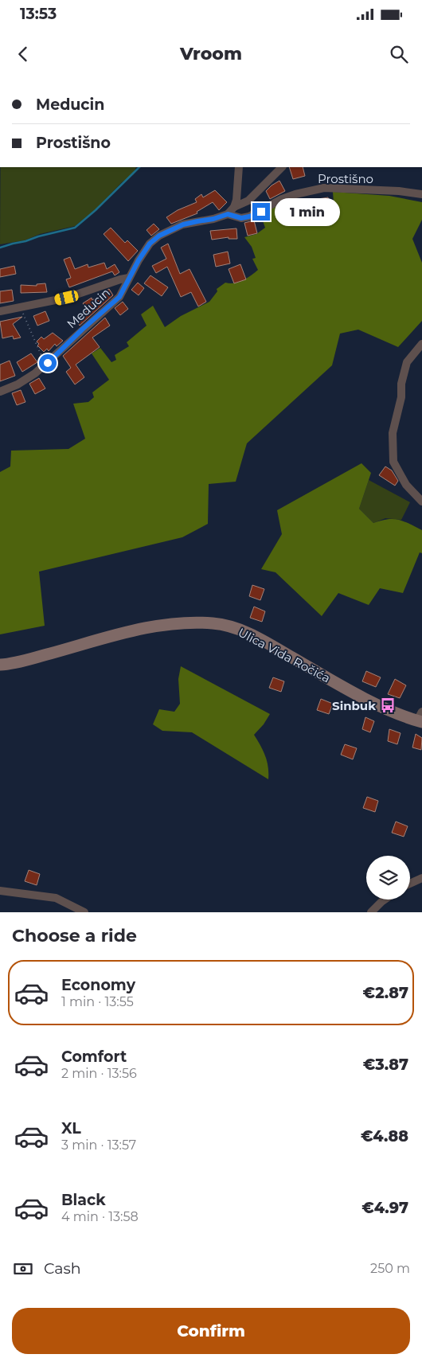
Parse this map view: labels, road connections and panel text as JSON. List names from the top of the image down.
{
  "streets": {
    "main road": ["Ulica Vida Ročića"],
    "street": ["Prostišno", "Meducin"]
  },
  "crossings": [
    ["Prostišno", "Meducin"]
  ],
  "places": {
    "bus stop": ["Sinbuk"]
  },
  "page": {
    "status": "13:53",
    "header": "Vroom",
    "banner": ["Meducin", "Prostišno"],
    "bubble": "1 min",
    "heading": "Choose a ride",
    "list": [
      {
        "name": "Economy",
        "note": "1 min · 13:55",
        "value": "€2.87"
      },
      {
        "name": "Comfort",
        "note": "2 min · 13:56",
        "value": "€3.87"
      },
      {
        "name": "XL",
        "note": "3 min · 13:57",
        "value": "€4.88"
      },
      {
        "name": "Black",
        "note": "4 min · 13:58",
        "value": "€4.97"
      }
    ],
    "pay": ["Cash", "250 m"],
    "buttons": "Confirm"
  }
}
